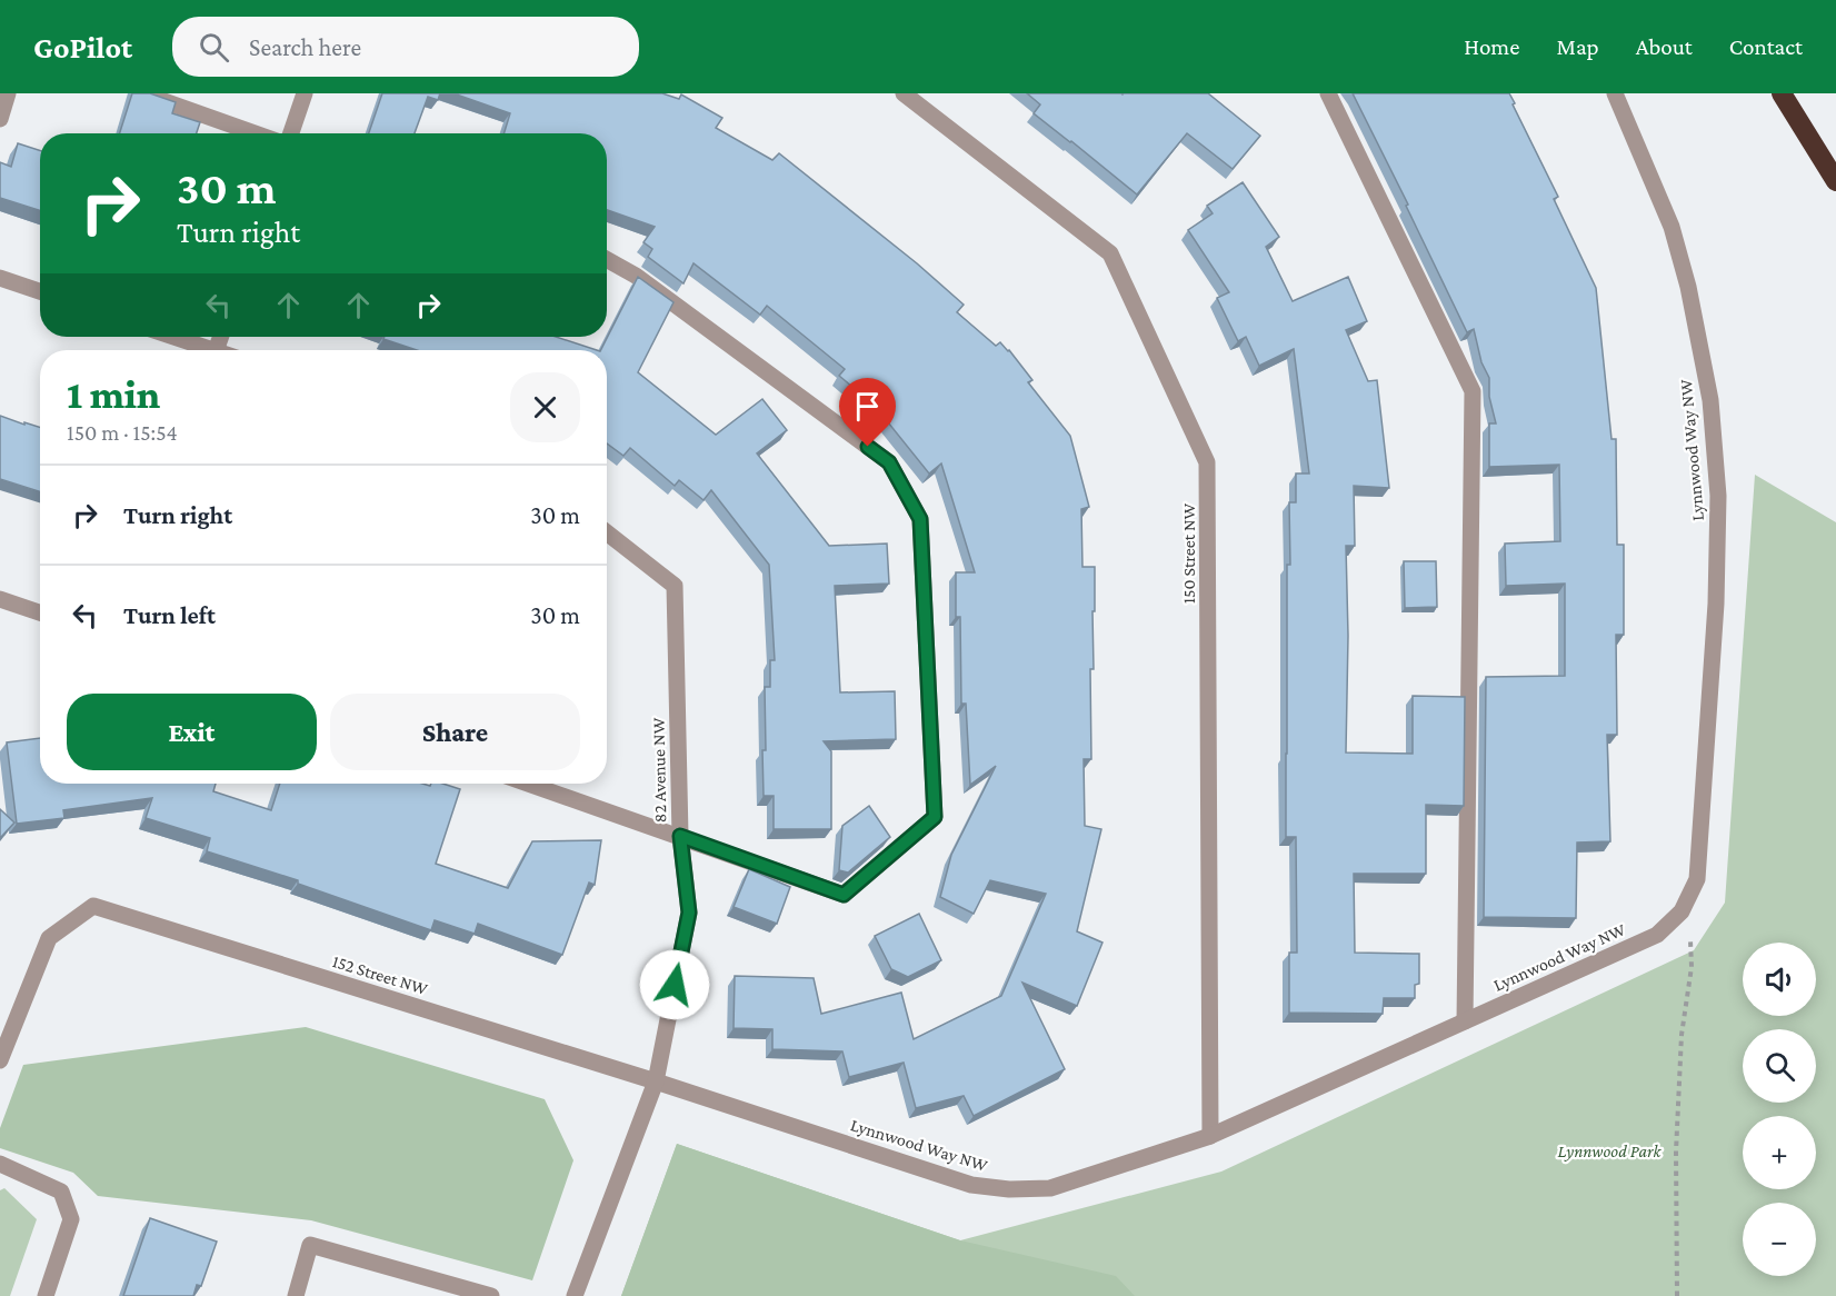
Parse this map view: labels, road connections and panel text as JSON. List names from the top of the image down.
{
  "streets": {
    "street": [
      "Lynnwood Way NW",
      "150 Street NW",
      "82 Avenue NW",
      "152 Street NW"
    ]
  },
  "crossings": [
    ["Lynnwood Way NW", "150 Street NW"],
    ["Lynnwood Way NW", "82 Avenue NW"],
    ["Lynnwood Way NW", "152 Street NW"],
    ["82 Avenue NW", "152 Street NW"]
  ],
  "parks": ["Lynnwood Park"],
  "page": {
    "header": "GoPilot",
    "search": "Search here",
    "nav": [
      "Home",
      "Map",
      "About",
      "Contact"
    ],
    "turn": ["30 m", "Turn right"],
    "heading": ["1 min", "150 m · 15:54"],
    "list": [
      {
        "name": "Turn right",
        "value": "30 m"
      },
      {
        "name": "Turn left",
        "value": "30 m"
      }
    ],
    "buttons": ["Exit", "Share"],
    "map_buttons": ["+", "−"]
  }
}
